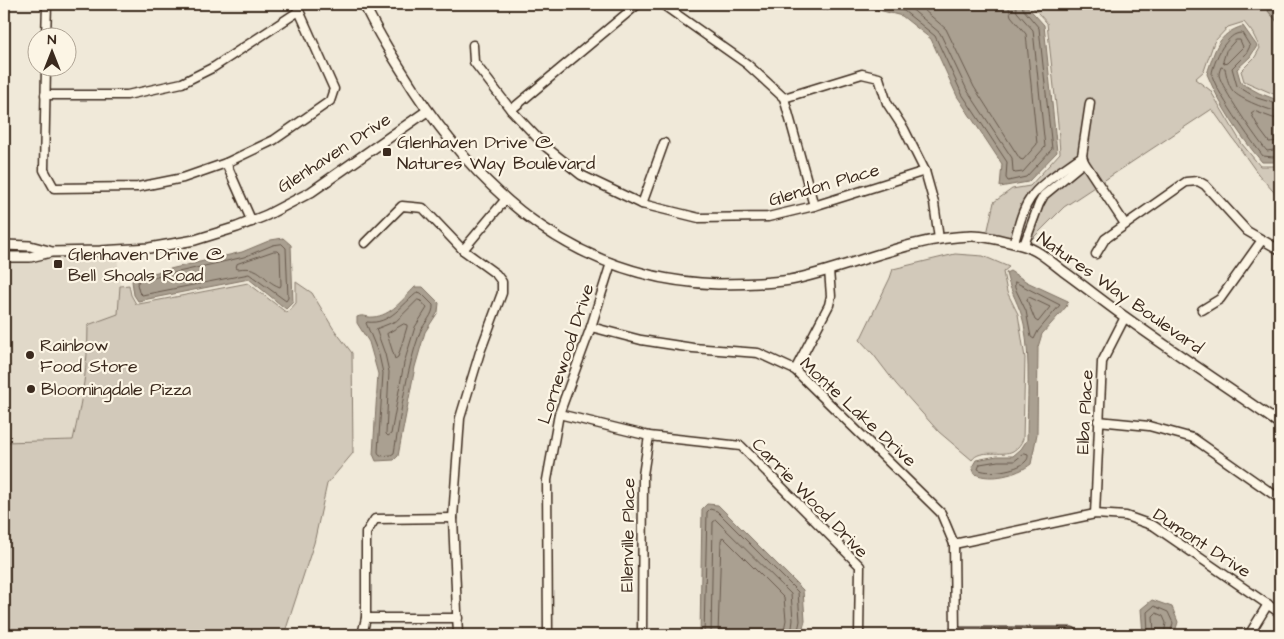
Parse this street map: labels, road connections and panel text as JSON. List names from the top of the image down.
{
  "streets": {
    "street": [
      "Glenhaven Drive",
      "Glendon Place",
      "Natures Way Boulevard",
      "Lornewood Drive",
      "Monte Lake Drive",
      "Elba Place",
      "Carrie Wood Drive",
      "Ellenville Place",
      "Dumont Drive"
    ]
  },
  "crossings": [
    ["Glenhaven Drive", "Natures Way Boulevard"],
    ["Natures Way Boulevard", "Lornewood Drive"],
    ["Natures Way Boulevard", "Elba Place"],
    ["Lornewood Drive", "Monte Lake Drive"],
    ["Lornewood Drive", "Carrie Wood Drive"],
    ["Monte Lake Drive", "Dumont Drive"],
    ["Elba Place", "Dumont Drive"],
    ["Carrie Wood Drive", "Ellenville Place"]
  ],
  "places": {
    "transit": ["Glenhaven Drive @ Natures Way Boulevard", "Glenhaven Drive @ Bell Shoals Road"],
    "other": ["Rainbow Food Store", "Bloomingdale Pizza"]
  },
  "north": "top"
}
